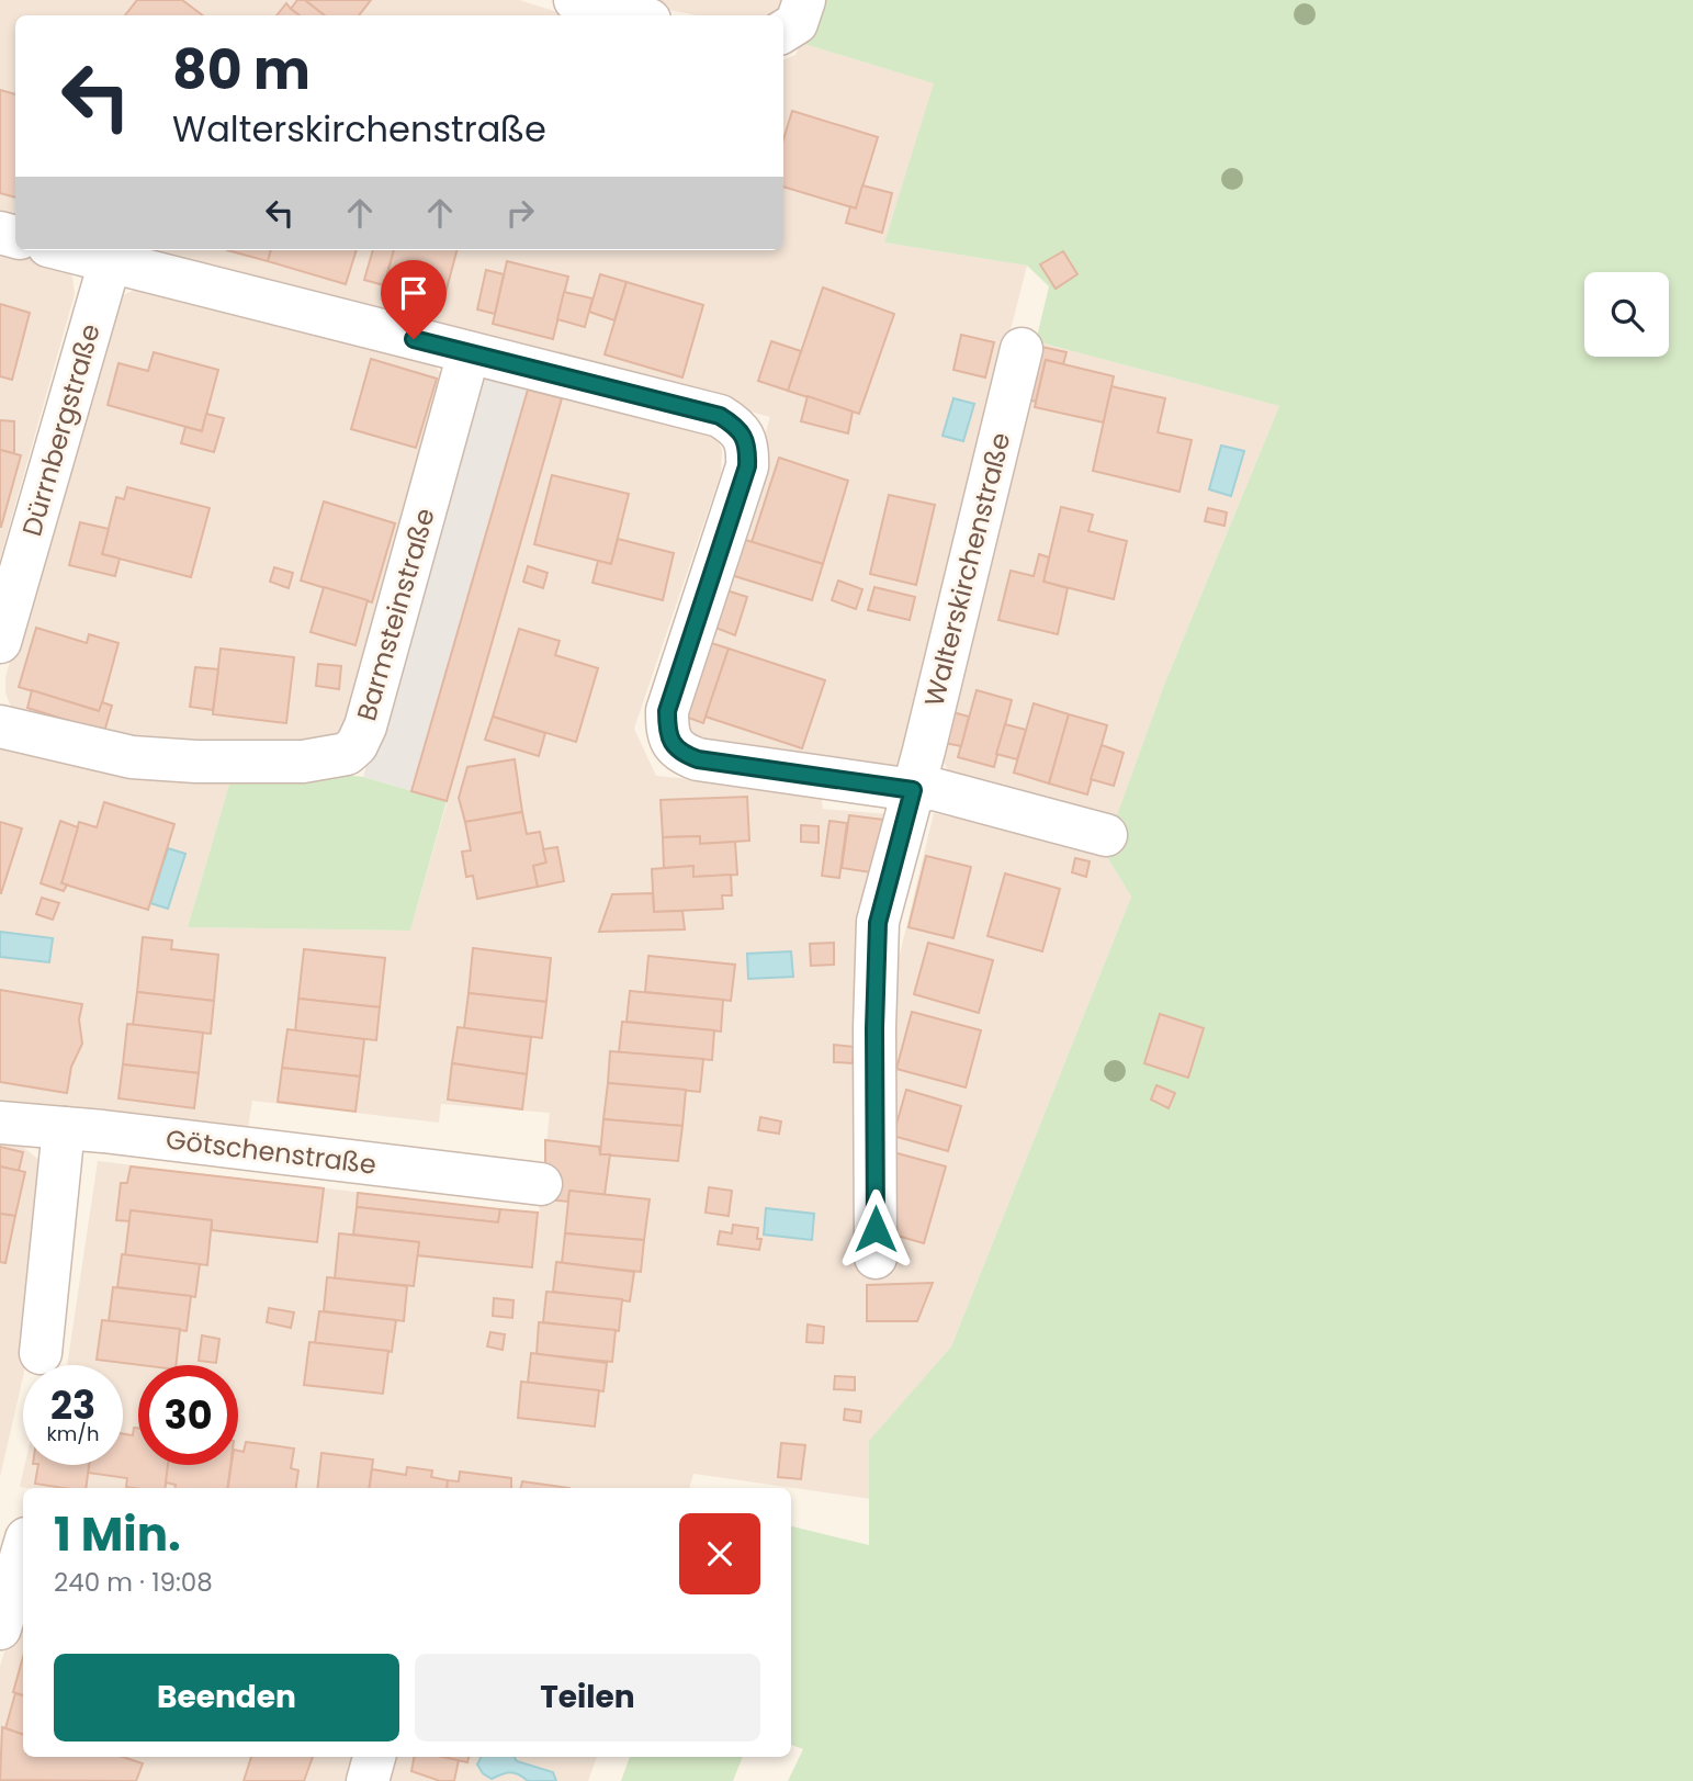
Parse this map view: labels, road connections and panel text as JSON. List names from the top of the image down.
{
  "streets": {
    "street": [
      "Dürrnbergstraße",
      "Walterskirchenstraße",
      "Barmsteinstraße",
      "Götschenstraße"
    ]
  },
  "page": {
    "turn": ["80 m", "Walterskirchenstraße"],
    "speed": "23 km/h",
    "limit": "30",
    "heading": ["1 Min.", "240 m · 19:08"],
    "buttons": ["Beenden", "Teilen"]
  }
}
